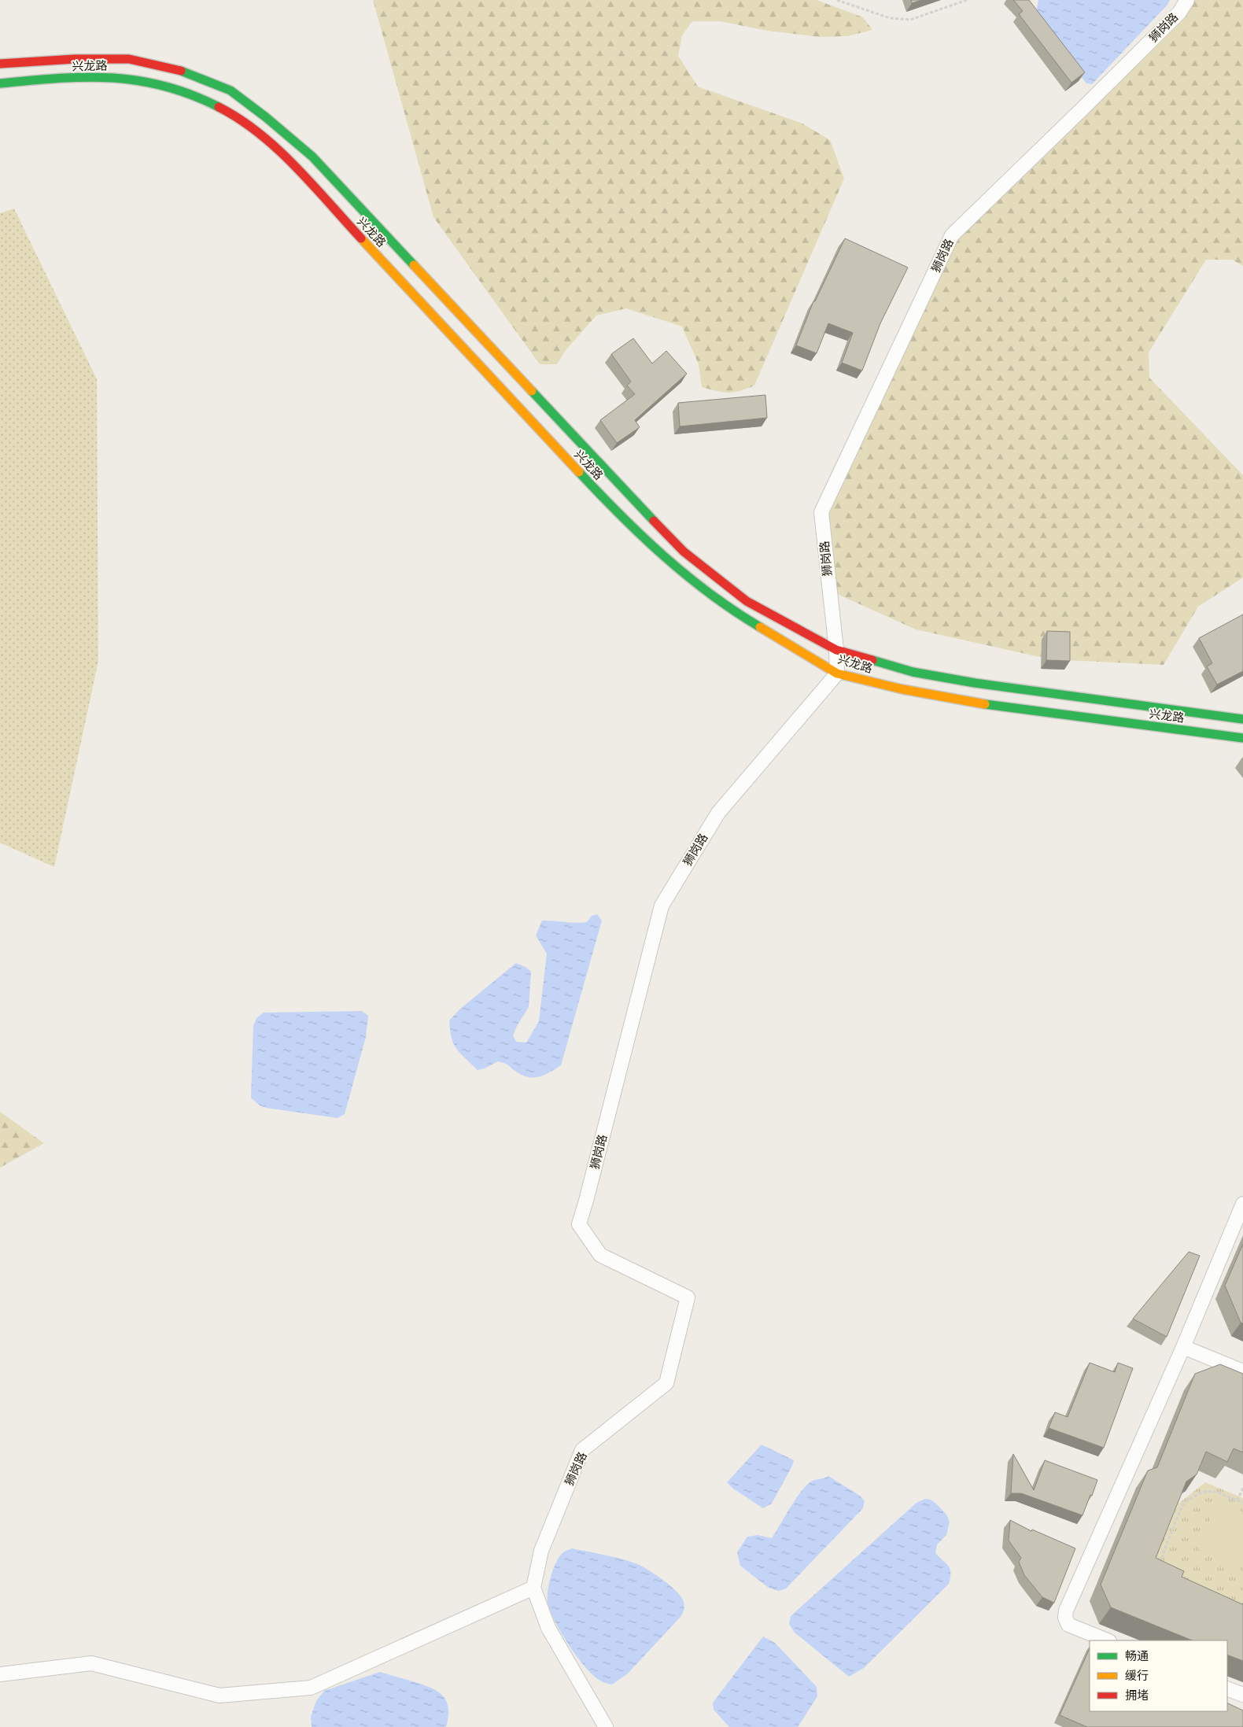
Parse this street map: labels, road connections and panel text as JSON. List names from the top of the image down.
{
  "streets": {
    "main road": ["兴龙路"],
    "street": ["狮岗路"]
  },
  "crossings": [
    ["狮岗路", "兴龙路"]
  ],
  "legend": ["畅通", "缓行", "拥堵"]
}
